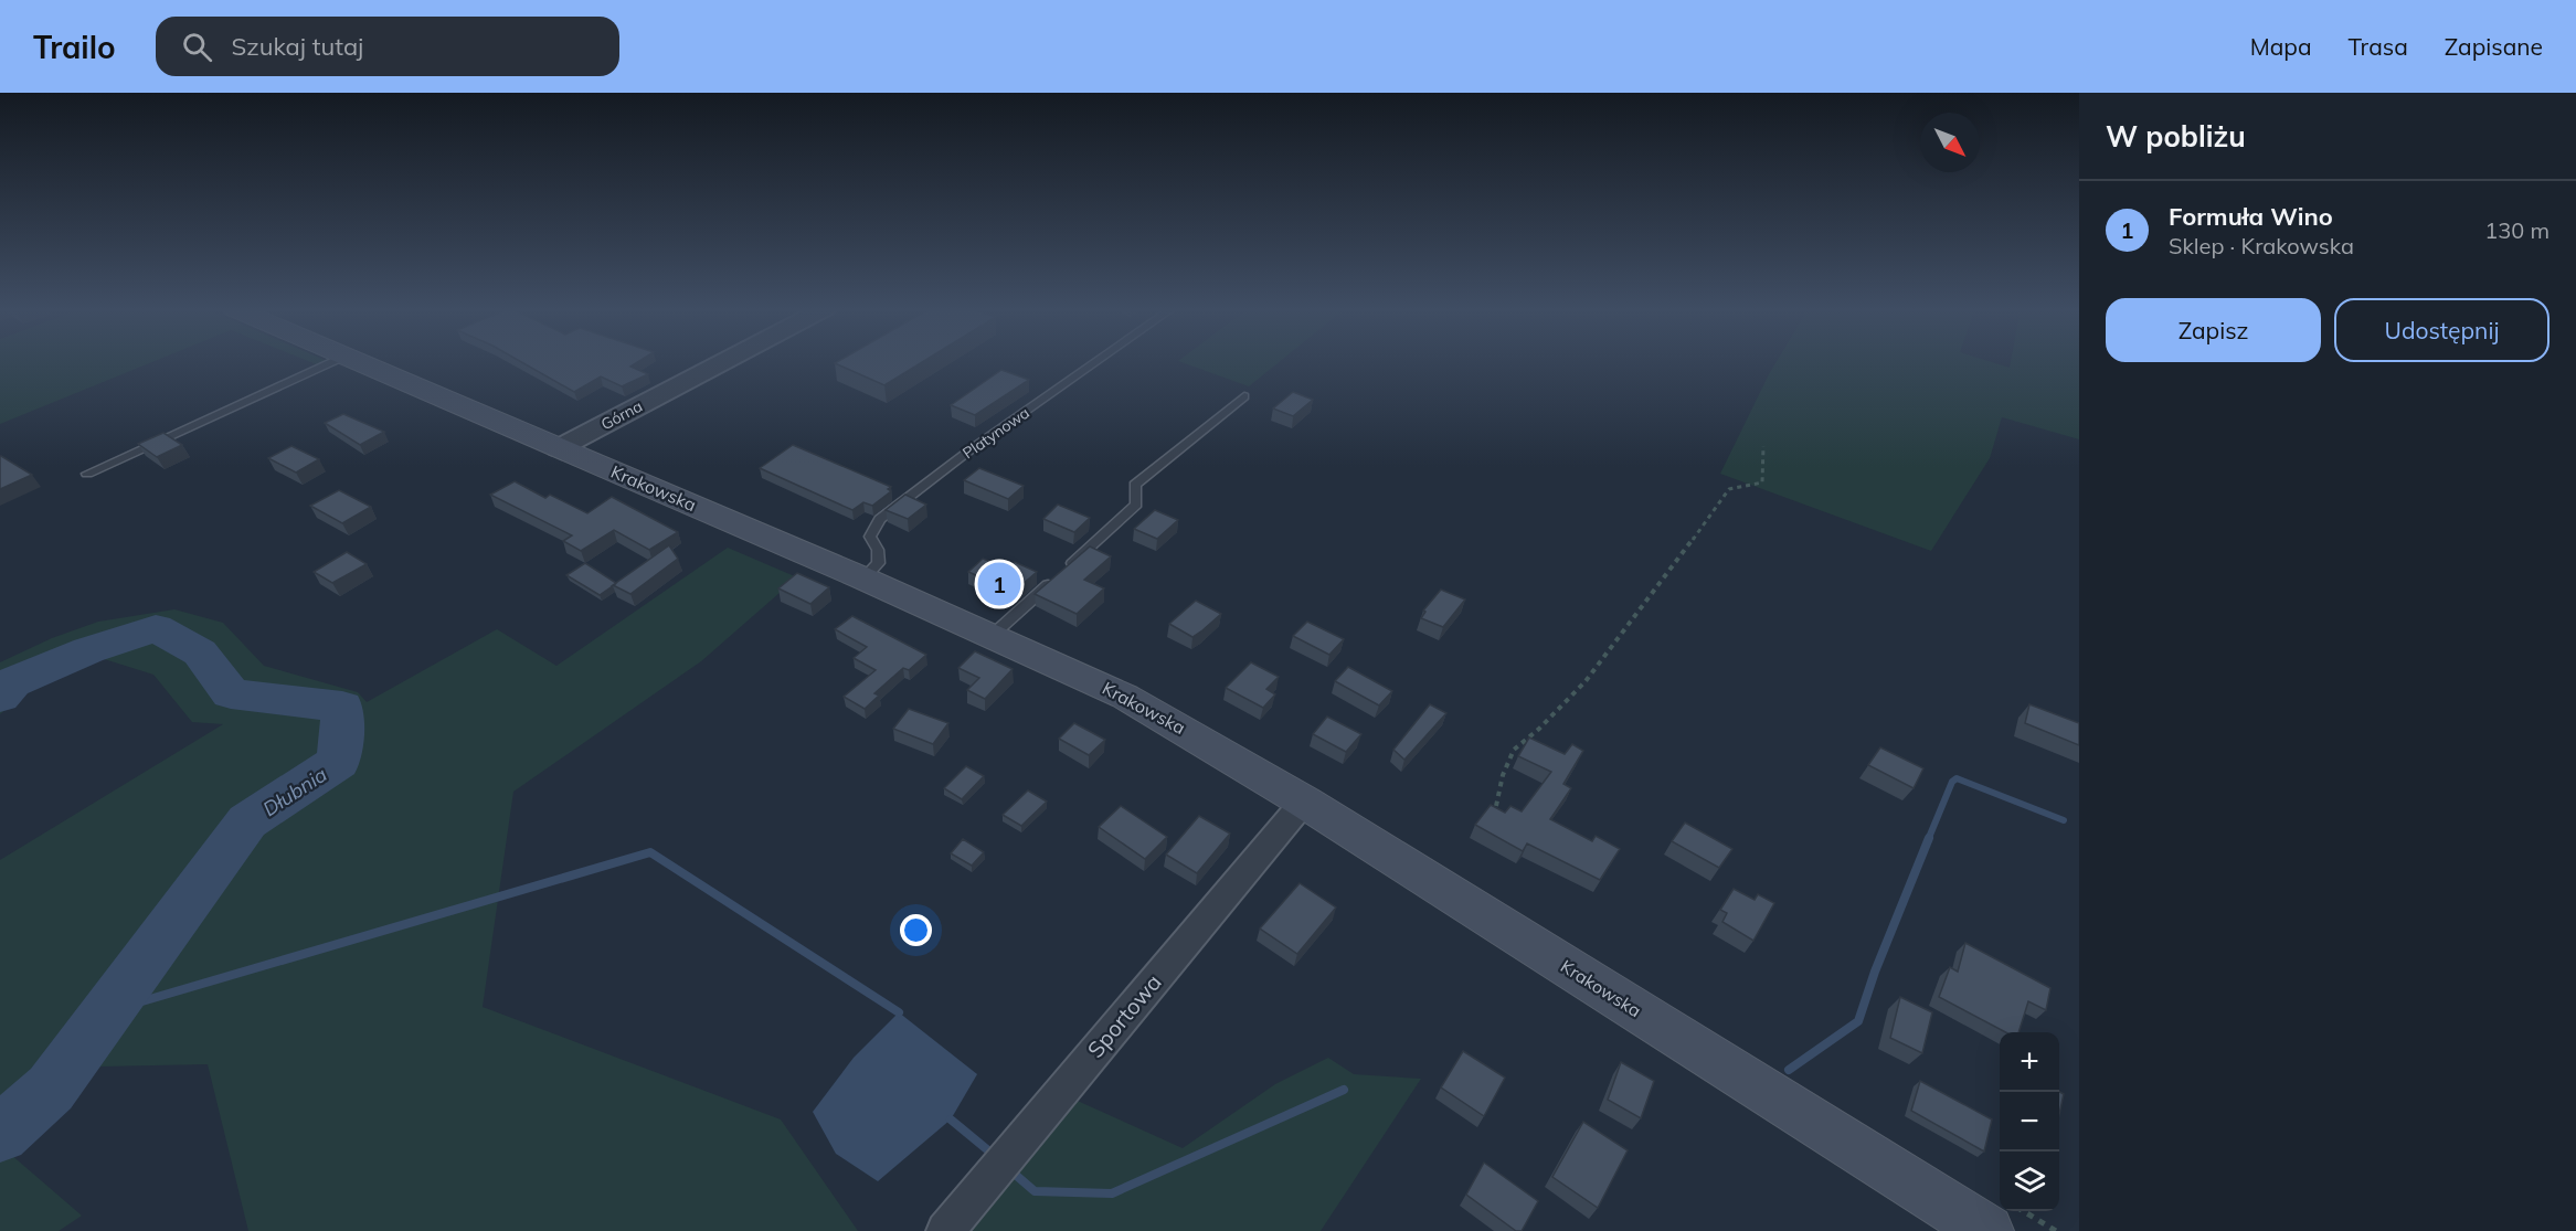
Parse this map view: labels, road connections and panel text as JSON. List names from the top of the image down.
{
  "streets": {
    "main road": ["Krakowska"],
    "street": ["Górna", "Sportowa"],
    "lane": ["Platynowa"]
  },
  "crossings": [
    ["Górna", "Krakowska"],
    ["Platynowa", "Krakowska"],
    ["Krakowska", "Sportowa"]
  ],
  "water": ["Dłubnia"],
  "north": "bottom right",
  "page": {
    "header": "Trailo",
    "search": "Szukaj tutaj",
    "nav": ["Mapa", "Trasa", "Zapisane"],
    "heading": "W pobliżu",
    "list": [
      {
        "mark": "1",
        "name": "Formuła Wino",
        "note": "Sklep · Krakowska",
        "value": "130 m"
      }
    ],
    "buttons": ["Zapisz", "Udostępnij"],
    "pins": "1",
    "map_buttons": ["+", "−"]
  }
}
